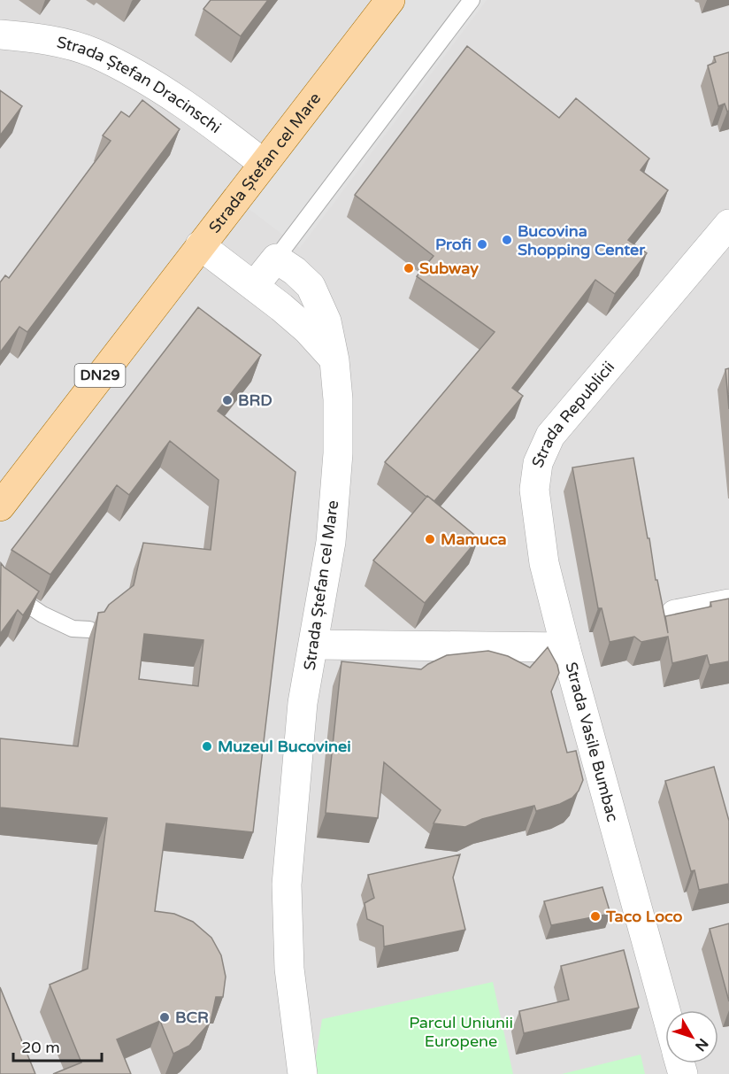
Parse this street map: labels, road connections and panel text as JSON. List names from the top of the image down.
{
  "streets": {
    "main road": ["Strada Ștefan cel Mare", "DN29"],
    "street": ["Strada Ștefan Dracinschi", "Strada Republicii", "Strada Vasile Bumbac"]
  },
  "crossings": [
    ["Strada Ștefan Dracinschi", "Strada Ștefan cel Mare"],
    ["Strada Ștefan cel Mare", "DN29"],
    ["Strada Ștefan cel Mare", "Strada Vasile Bumbac"],
    ["Strada Republicii", "Strada Vasile Bumbac"]
  ],
  "parks": ["Parcul Uniunii Europene"],
  "places": [
    "Bucovina Shopping Center",
    "Profi",
    "Subway",
    "BRD",
    "Mamuca",
    "Muzeul Bucovinei",
    "Taco Loco",
    "BCR"
  ],
  "scale_bar": "20 m",
  "north": "bottom right"
}
